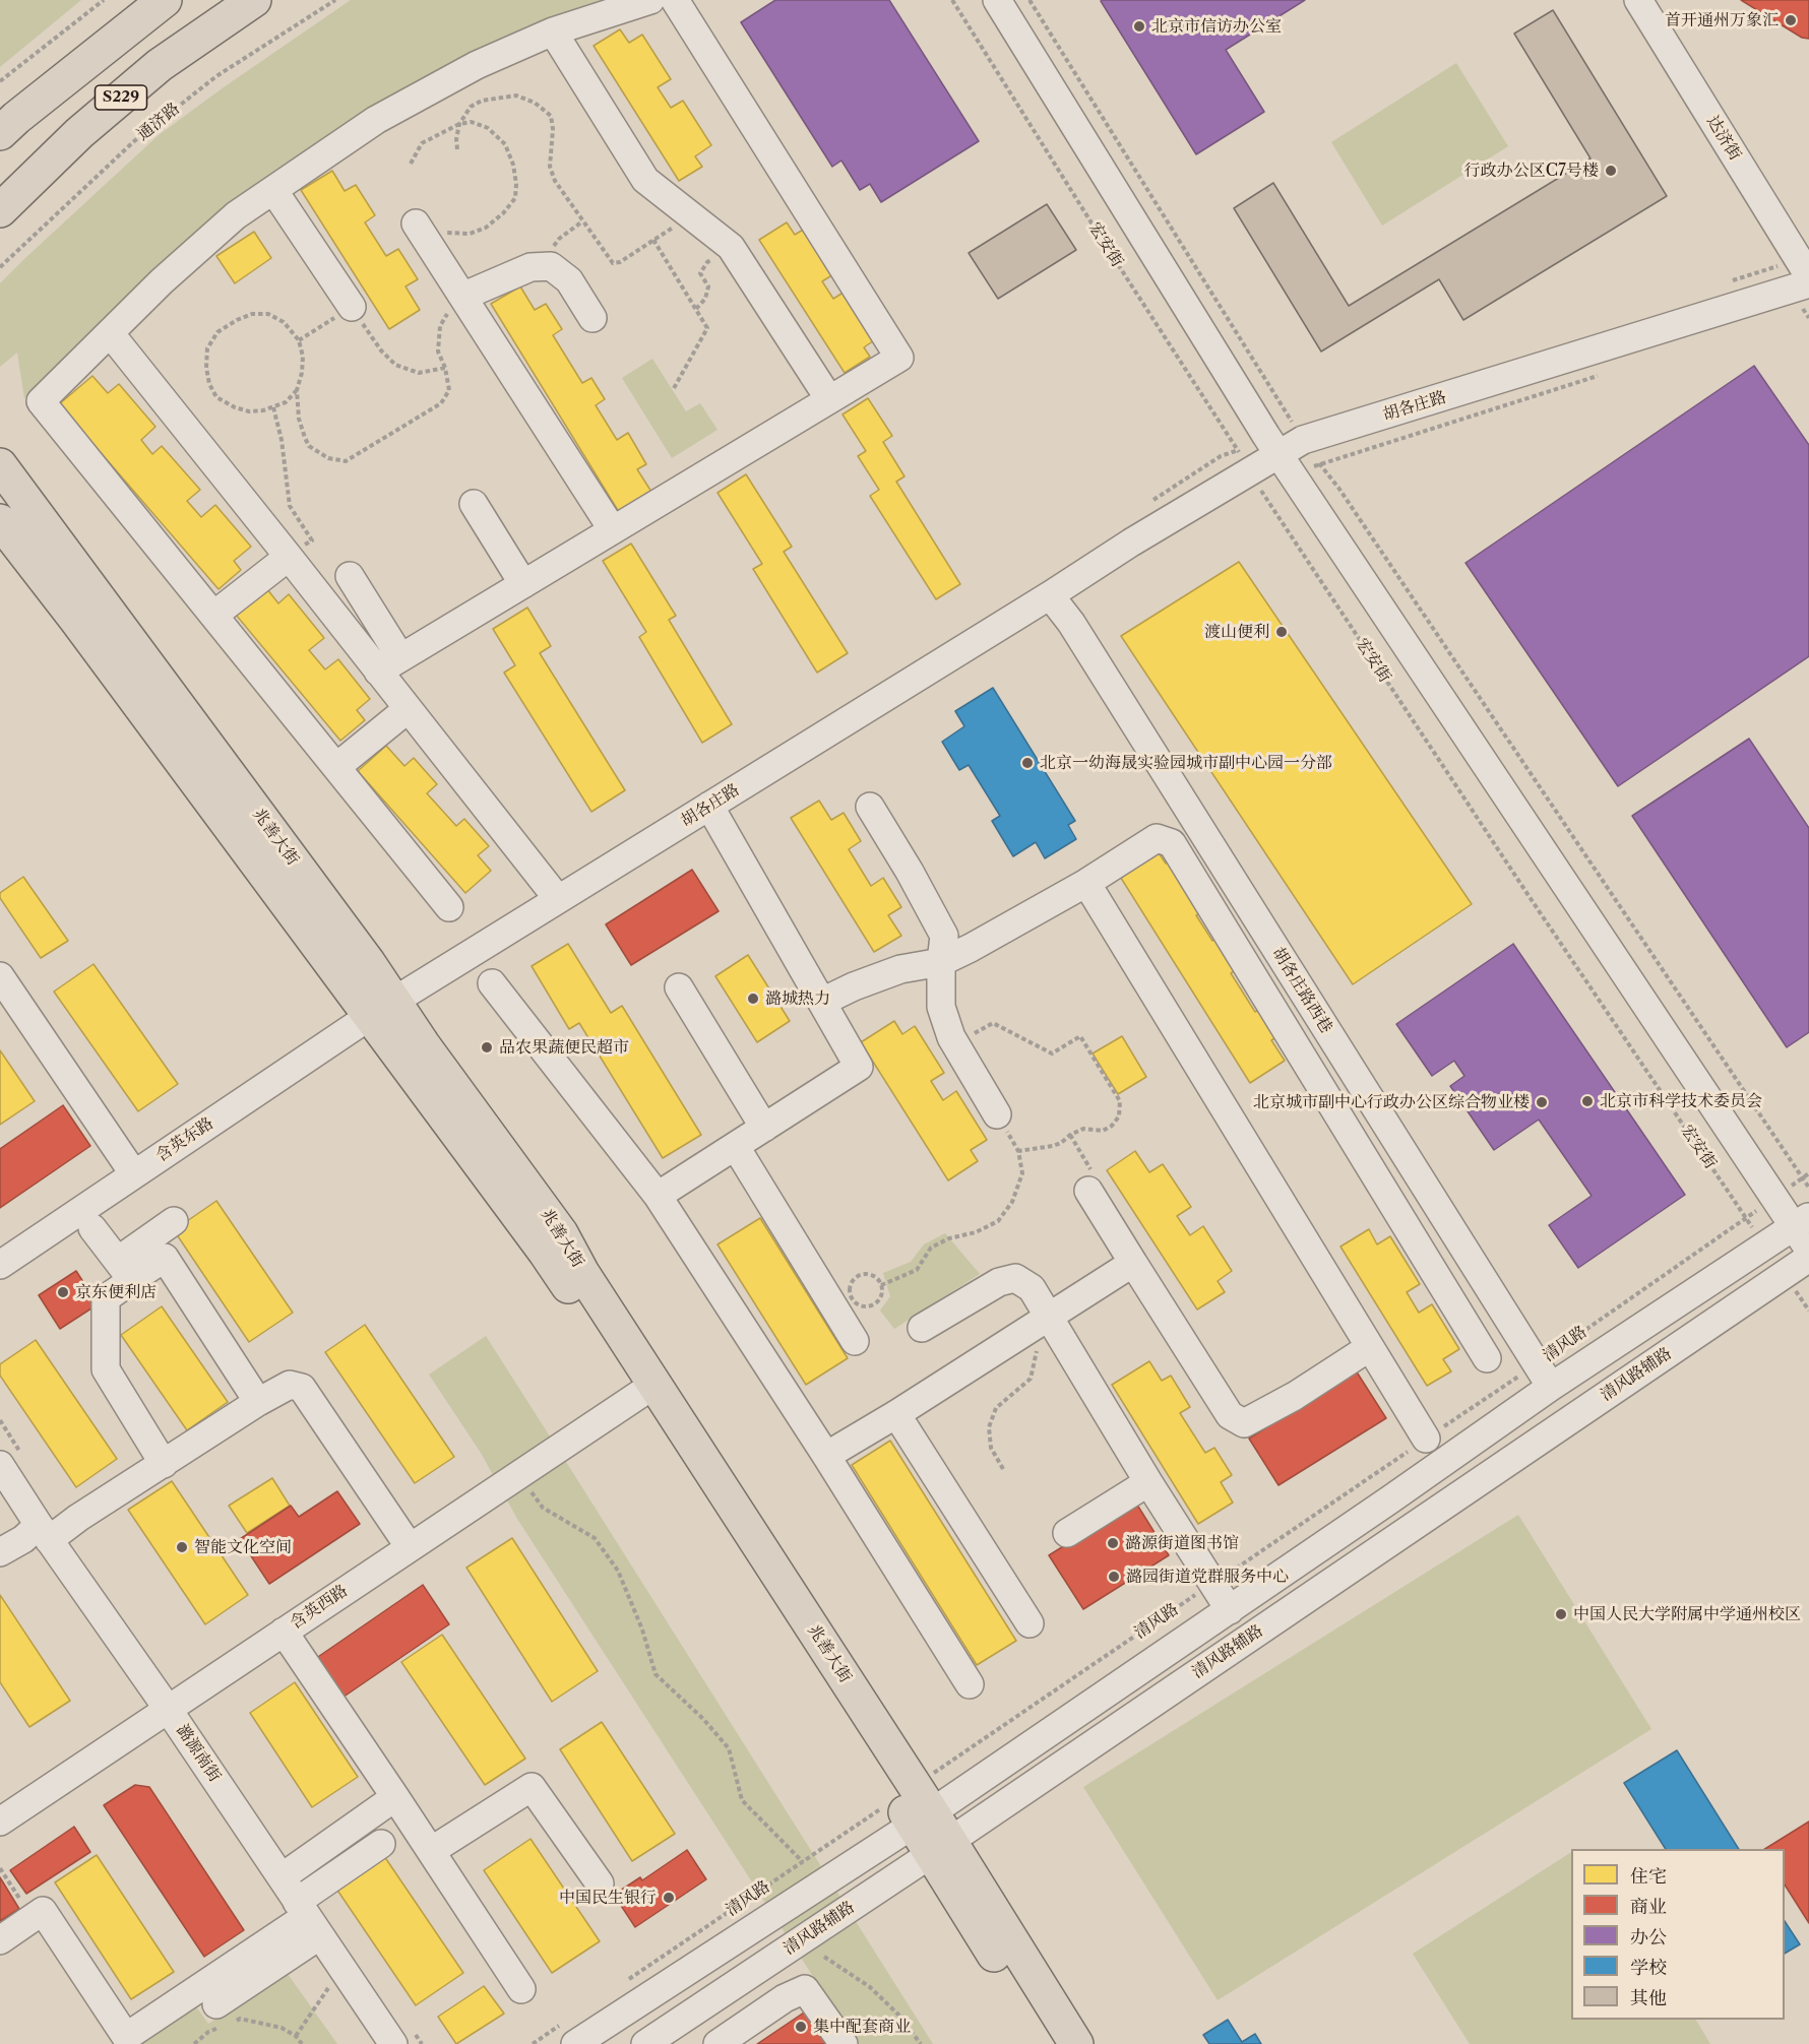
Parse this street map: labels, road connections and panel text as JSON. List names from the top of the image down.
{
  "streets": {
    "main road": ["S229", "兆善大街"],
    "street": [
      "达济街",
      "宏安街",
      "胡各庄路",
      "胡各庄路西巷",
      "含英东路",
      "清风路",
      "清风路辅路",
      "含英西路",
      "潞源南街"
    ],
    "path": ["通济路"]
  },
  "crossings": [
    ["宏安街", "胡各庄路"],
    ["宏安街", "清风路"],
    ["胡各庄路", "兆善大街"],
    ["胡各庄路", "胡各庄路西巷"],
    ["胡各庄路", "含英东路"],
    ["兆善大街", "含英东路"],
    ["兆善大街", "清风路"],
    ["兆善大街", "清风路辅路"],
    ["兆善大街", "含英西路"],
    ["胡各庄路西巷", "清风路"],
    ["含英西路", "潞源南街"]
  ],
  "places": [
    "首开通州万象汇",
    "北京市信访办公室",
    "行政办公区C7号楼",
    "渡山便利",
    "北京一幼海晟实验园城市副中心园一分部",
    "潞城热力",
    "品农果蔬便民超市",
    "北京市科学技术委员会",
    "北京城市副中心行政办公区综合物业楼",
    "京东便利店",
    "潞源街道图书馆",
    "智能文化空间",
    "潞园街道党群服务中心",
    "中国人民大学附属中学通州校区",
    "中国民生银行",
    "集中配套商业"
  ],
  "legend": [
    "住宅",
    "商业",
    "办公",
    "学校",
    "其他"
  ]
}
